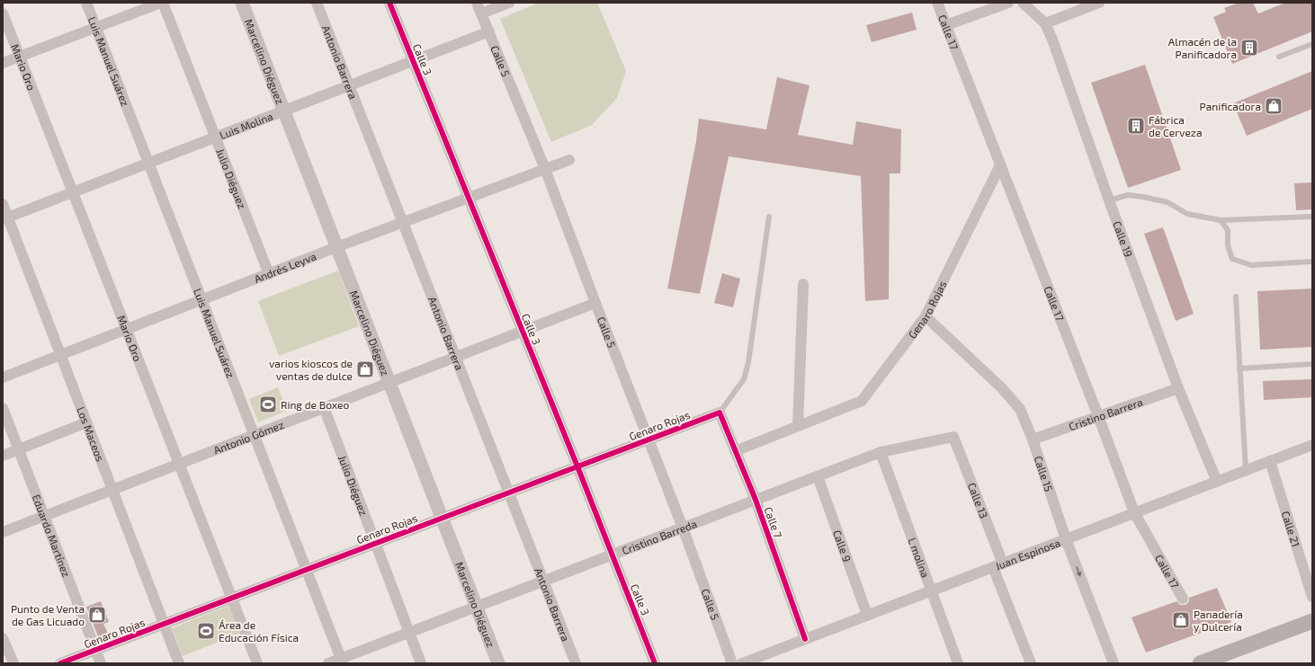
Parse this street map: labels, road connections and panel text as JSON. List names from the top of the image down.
{
  "streets": {
    "street": [
      "Calle 17",
      "Calle 3",
      "Luis Manuel Suárez",
      "Calle 5",
      "Marcelino Diéguez",
      "Antonio Barrera",
      "Mario Oro",
      "Luis Molina",
      "Julio Diéguez",
      "Calle 19",
      "Andrés Leyva",
      "Genaro Rojas",
      "Cristino Barrera",
      "Los Maceos",
      "Antonio Gómez",
      "Calle 15",
      "Calle 13",
      "Calle 7",
      "Calle 21",
      "Eduardo Martínez",
      "Cristino Barreda",
      "Calle 9",
      "Juan Espinosa",
      "L molina"
    ]
  },
  "crossings": [
    ["Calle 17", "Genaro Rojas"],
    ["Calle 17", "Cristino Barrera"],
    ["Calle 17", "Juan Espinosa"],
    ["Calle 3", "Luis Molina"],
    ["Calle 3", "Andrés Leyva"],
    ["Calle 3", "Genaro Rojas"],
    ["Calle 3", "Antonio Gómez"],
    ["Calle 3", "Cristino Barreda"],
    ["Luis Manuel Suárez", "Luis Molina"],
    ["Luis Manuel Suárez", "Andrés Leyva"],
    ["Luis Manuel Suárez", "Genaro Rojas"],
    ["Luis Manuel Suárez", "Antonio Gómez"],
    ["Luis Manuel Suárez", "Cristino Barreda"],
    ["Calle 5", "Luis Molina"],
    ["Calle 5", "Andrés Leyva"],
    ["Calle 5", "Genaro Rojas"],
    ["Calle 5", "Antonio Gómez"],
    ["Calle 5", "Cristino Barreda"],
    ["Marcelino Diéguez", "Luis Molina"],
    ["Marcelino Diéguez", "Andrés Leyva"],
    ["Marcelino Diéguez", "Genaro Rojas"],
    ["Marcelino Diéguez", "Antonio Gómez"],
    ["Marcelino Diéguez", "Cristino Barreda"],
    ["Antonio Barrera", "Luis Molina"],
    ["Antonio Barrera", "Andrés Leyva"],
    ["Antonio Barrera", "Genaro Rojas"],
    ["Antonio Barrera", "Antonio Gómez"],
    ["Antonio Barrera", "Cristino Barreda"],
    ["Mario Oro", "Luis Molina"],
    ["Mario Oro", "Andrés Leyva"],
    ["Mario Oro", "Genaro Rojas"],
    ["Mario Oro", "Antonio Gómez"],
    ["Luis Molina", "Julio Diéguez"],
    ["Luis Molina", "Los Maceos"],
    ["Julio Diéguez", "Andrés Leyva"],
    ["Julio Diéguez", "Genaro Rojas"],
    ["Julio Diéguez", "Antonio Gómez"],
    ["Julio Diéguez", "Cristino Barreda"],
    ["Calle 19", "Cristino Barrera"],
    ["Calle 19", "Juan Espinosa"],
    ["Andrés Leyva", "Los Maceos"],
    ["Genaro Rojas", "Los Maceos"],
    ["Genaro Rojas", "Calle 15"],
    ["Genaro Rojas", "Calle 7"],
    ["Genaro Rojas", "Eduardo Martínez"],
    ["Cristino Barrera", "Calle 15"],
    ["Los Maceos", "Antonio Gómez"],
    ["Antonio Gómez", "Eduardo Martínez"],
    ["Calle 15", "Juan Espinosa"],
    ["Calle 13", "Cristino Barreda"],
    ["Calle 13", "Juan Espinosa"],
    ["Calle 7", "Cristino Barreda"],
    ["Calle 7", "Juan Espinosa"],
    ["Calle 21", "Juan Espinosa"],
    ["Cristino Barreda", "Calle 9"],
    ["Cristino Barreda", "L molina"],
    ["Calle 9", "Juan Espinosa"],
    ["Juan Espinosa", "L molina"]
  ],
  "places": {
    "building": ["Almacén de la Panificadora", "Fábrica de Cerveza"],
    "shop": [
      "Panificadora",
      "varios kioscos de ventas de dulce",
      "Punto de Venta de Gas Licuado",
      "Panadería y Dulcería"
    ],
    "sports": ["Ring de Boxeo", "Área de Educación Física"]
  }
}
